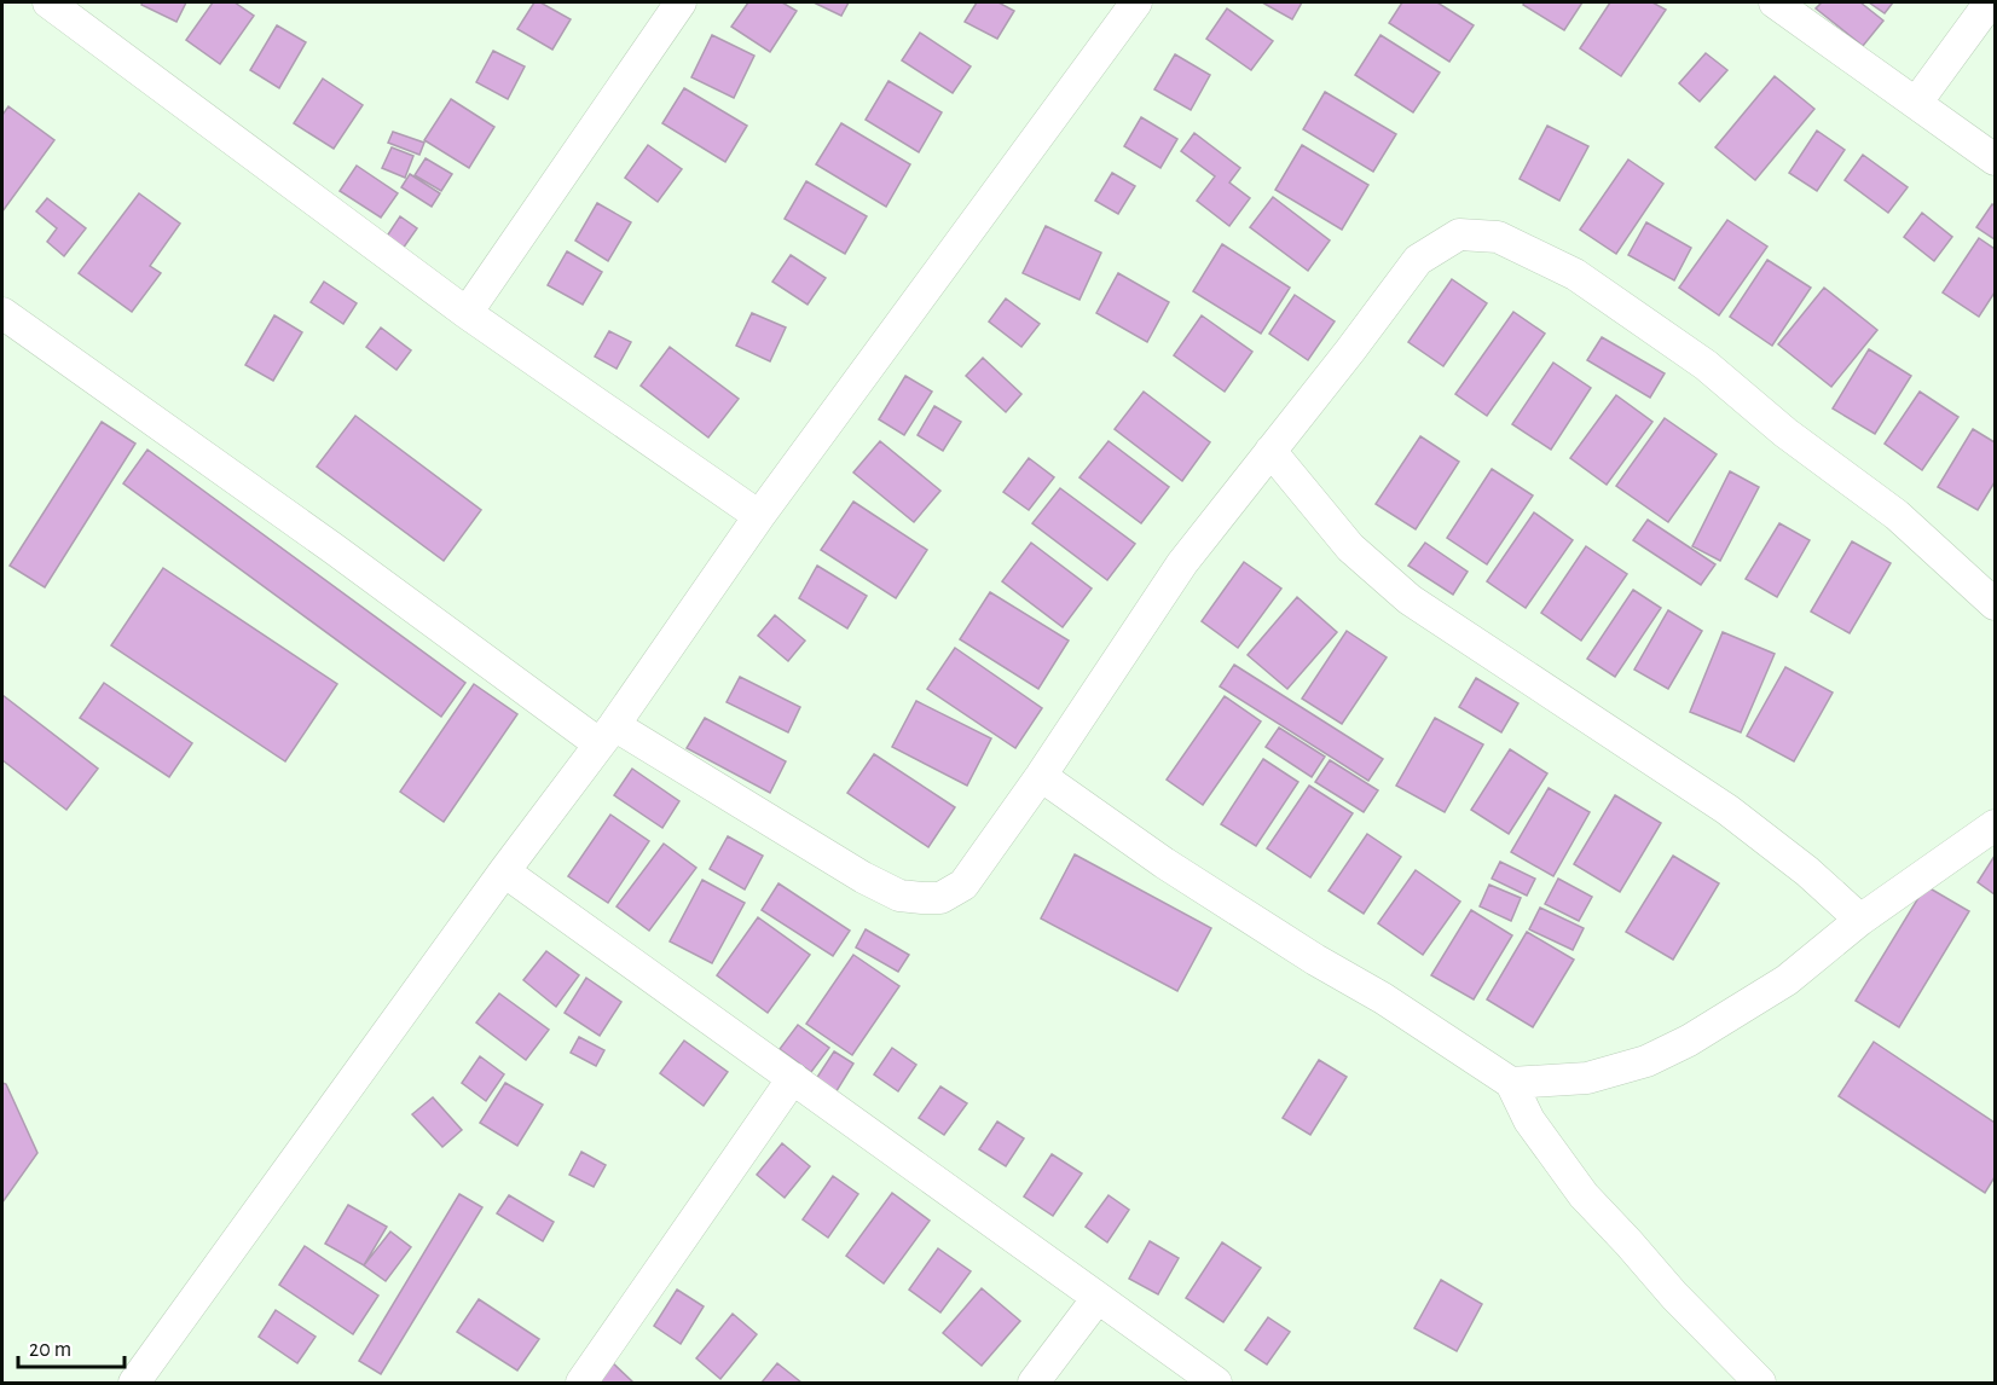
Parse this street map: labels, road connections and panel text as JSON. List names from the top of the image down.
{
  "scale_bar": "20 m"
}
